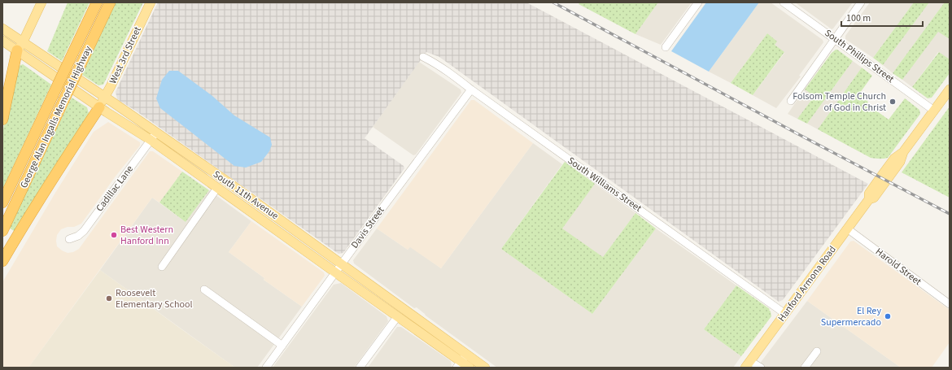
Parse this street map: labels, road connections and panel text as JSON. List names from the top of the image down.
{
  "streets": {
    "highway": ["George Alan Ingalls Memorial Highway"],
    "main road": ["West 3rd Street", "South 11th Avenue", "Hanford Armona Road"],
    "street": [
      "South Phillips Street",
      "South Williams Street",
      "Cadillac Lane",
      "Davis Street",
      "Harold Street"
    ]
  },
  "crossings": [
    ["West 3rd Street", "South 11th Avenue"],
    ["South Phillips Street", "Hanford Armona Road"],
    ["South Williams Street", "Davis Street"],
    ["South Williams Street", "Hanford Armona Road"],
    ["Cadillac Lane", "South 11th Avenue"],
    ["South 11th Avenue", "Davis Street"],
    ["Harold Street", "Hanford Armona Road"]
  ],
  "places": [
    "Folsom Temple Church of God in Christ",
    "Best Western Hanford Inn",
    "Roosevelt Elementary School",
    "El Rey Supermercado"
  ],
  "scale_bar": "100 m"
}
